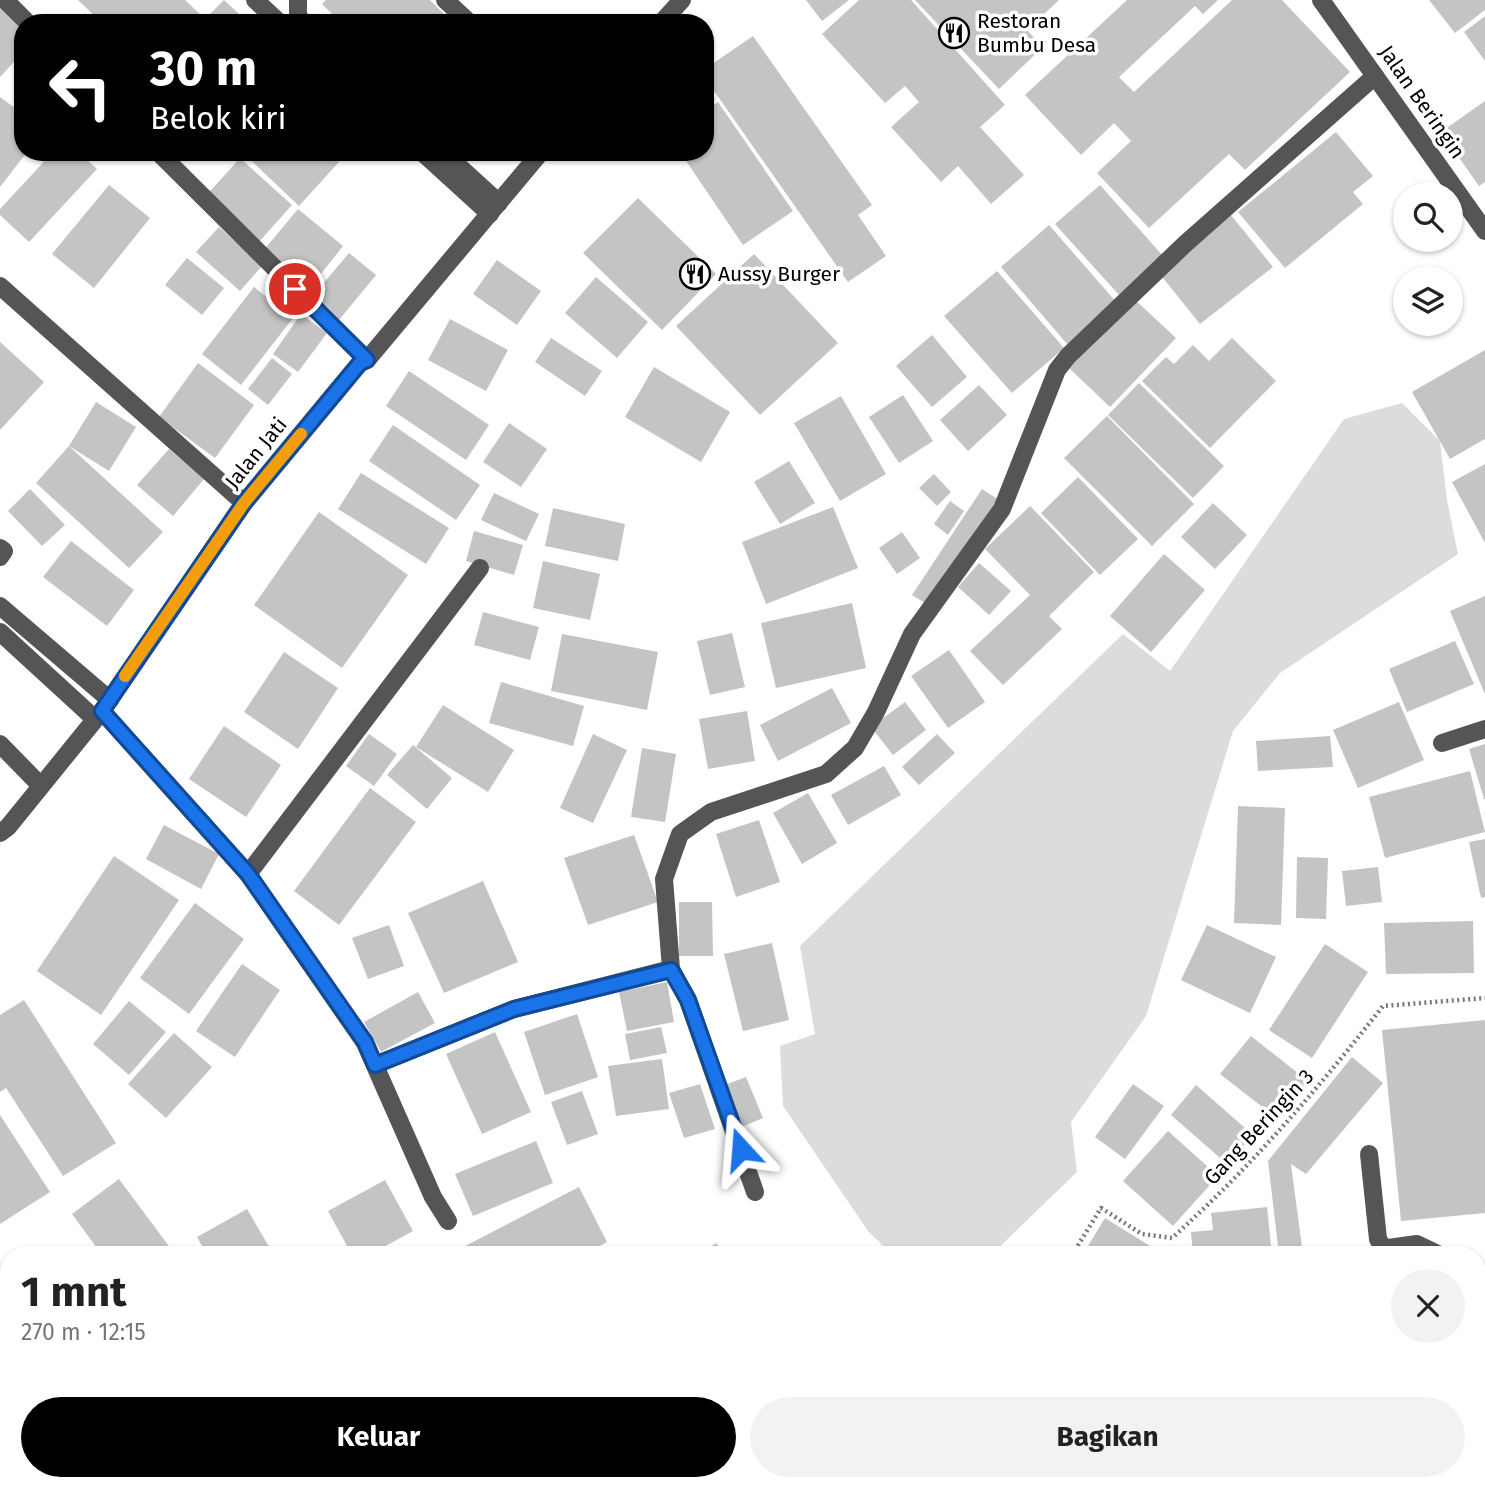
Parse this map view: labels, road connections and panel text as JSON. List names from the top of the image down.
{
  "streets": {
    "street": ["Jalan Beringin", "Jalan Jati"],
    "path": ["Gang Beringin 3"]
  },
  "places": {
    "restaurant": ["Restoran Bumbu Desa", "Aussy Burger"]
  },
  "page": {
    "turn": ["30 m", "Belok kiri"],
    "heading": ["1 mnt", "270 m · 12:15"],
    "buttons": ["Keluar", "Bagikan"]
  }
}
